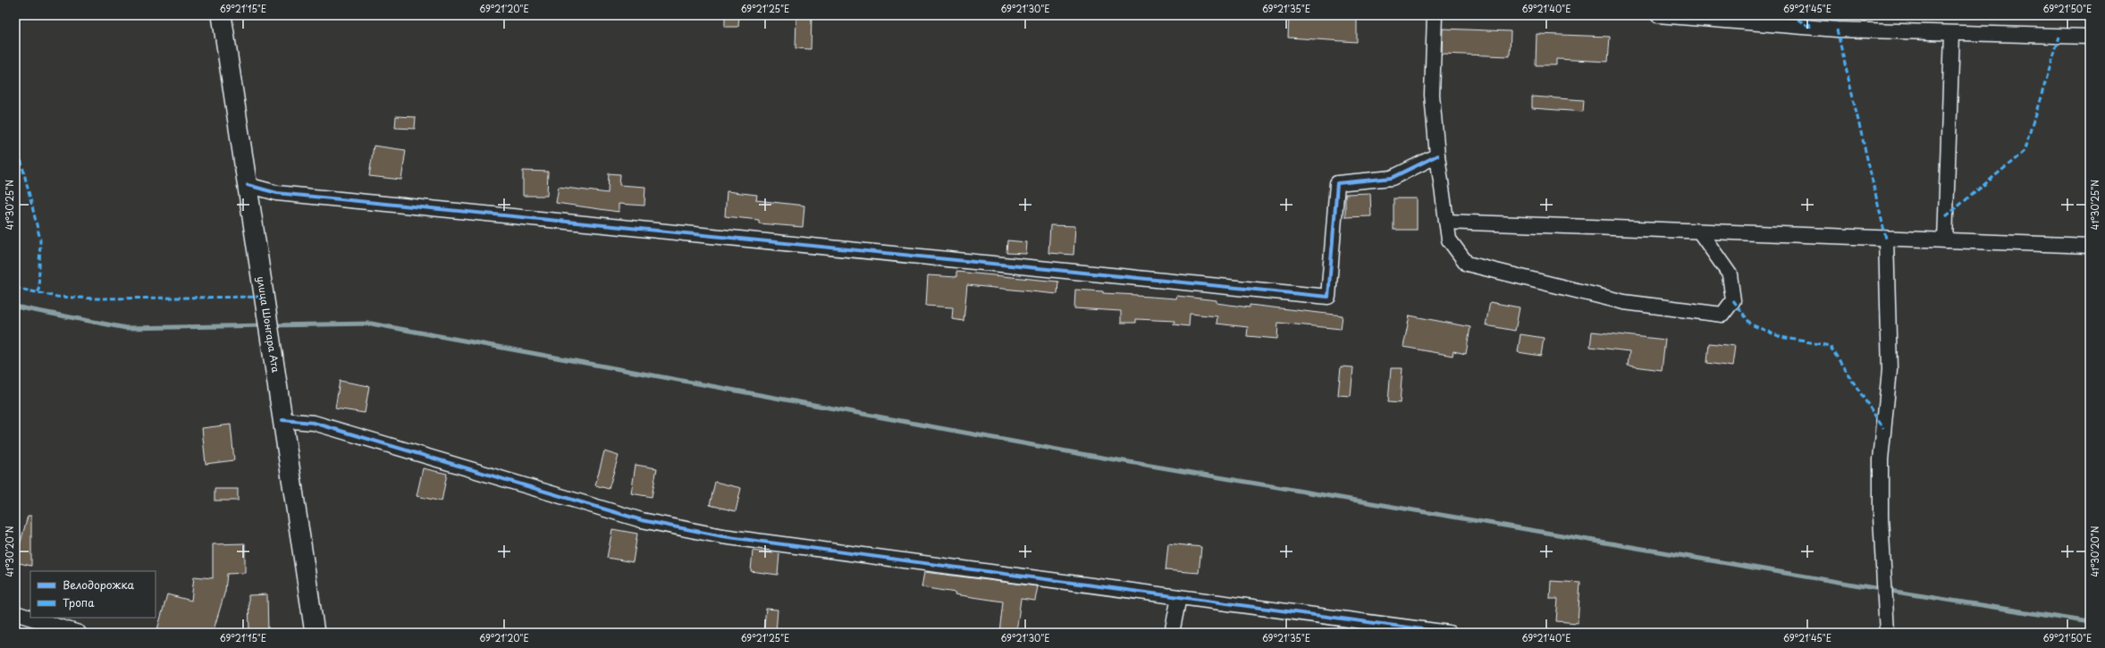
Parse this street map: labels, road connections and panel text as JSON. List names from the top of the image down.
{
  "streets": {
    "main road": ["улица Шонгара Ата"]
  },
  "legend": ["Велодорожка", "Тропа"],
  "coordinates": [
    "69°21'15\"E",
    "69°21'20\"E",
    "69°21'25\"E",
    "69°21'30\"E",
    "69°21'35\"E",
    "69°21'40\"E",
    "69°21'45\"E",
    "69°21'50\"E",
    "41°30'25\"N",
    "41°30'20\"N"
  ]
}
